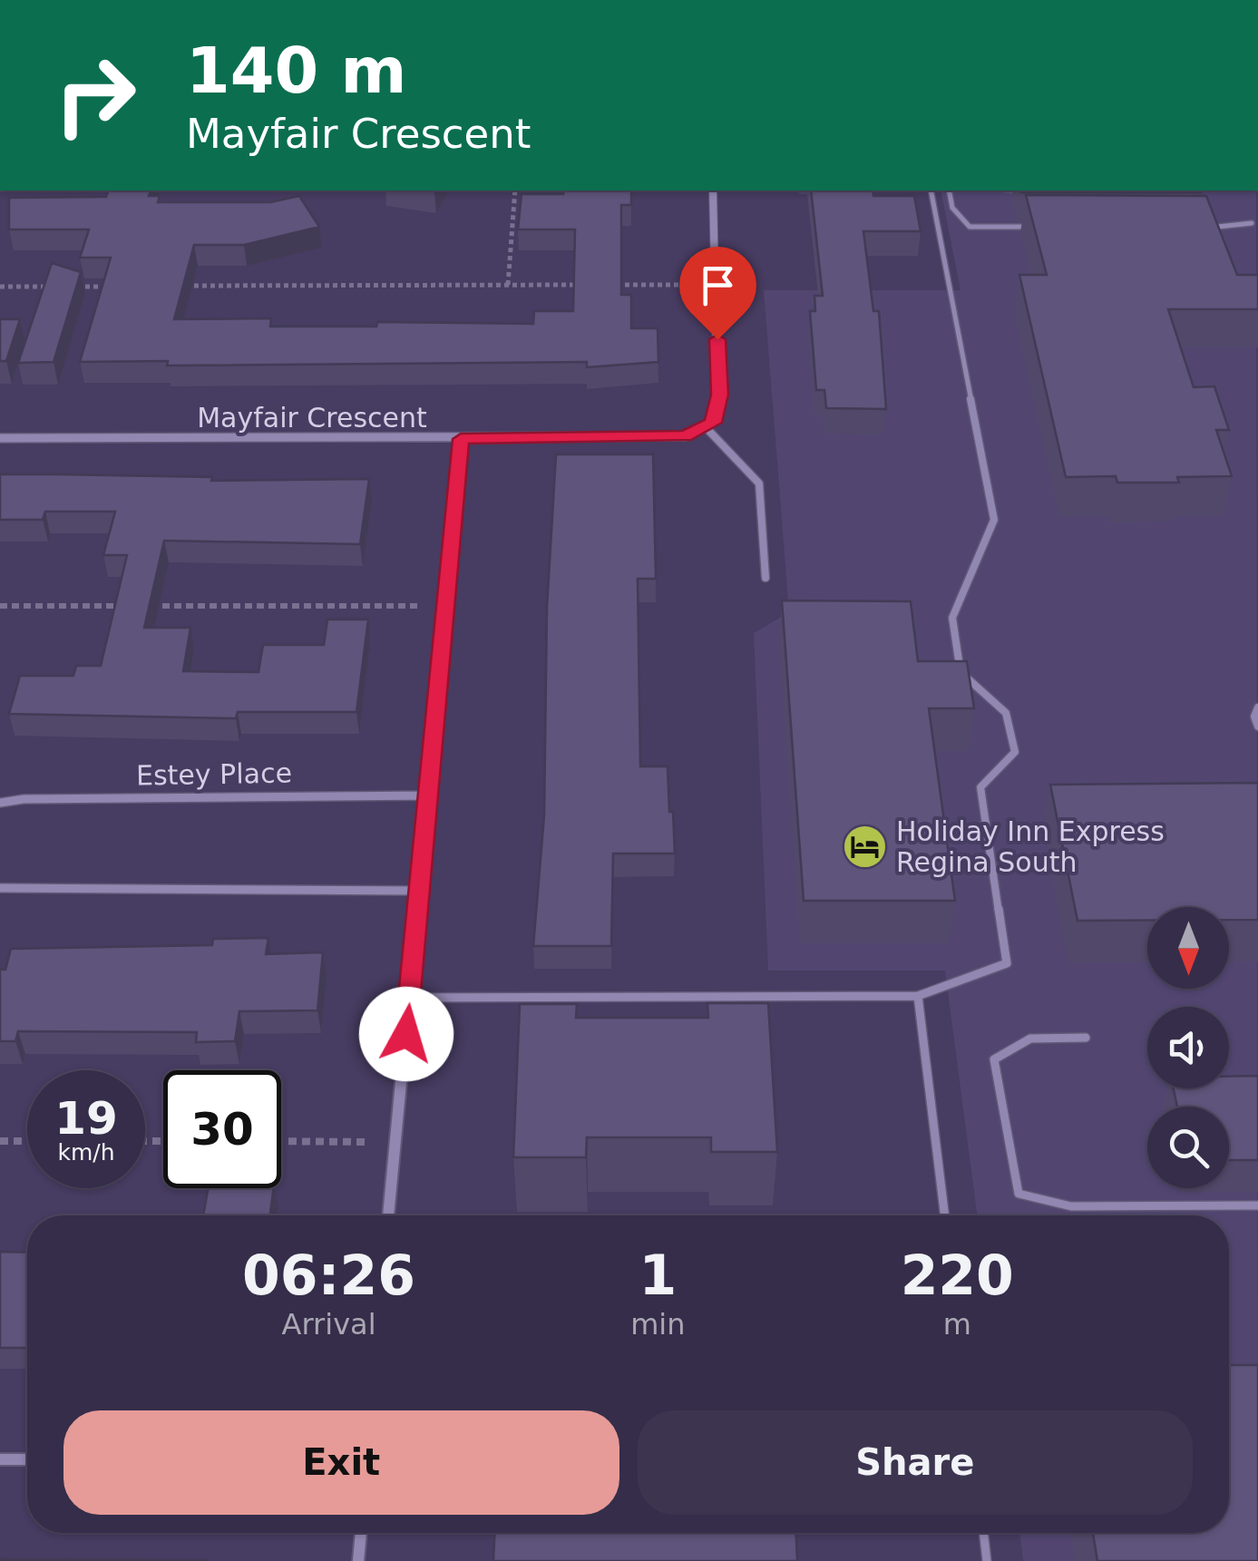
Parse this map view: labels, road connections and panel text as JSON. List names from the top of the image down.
{
  "streets": {
    "street": ["Mayfair Crescent", "Estey Place"]
  },
  "places": {
    "hotel": ["Holiday Inn Express Regina South"]
  },
  "north": "bottom",
  "page": {
    "turn": ["140 m", "Mayfair Crescent"],
    "speed": "19 km/h",
    "limit": "30",
    "eta": [
      "06:26",
      "Arrival",
      "1",
      "min",
      "220",
      "m"
    ],
    "buttons": ["Exit", "Share"]
  }
}
